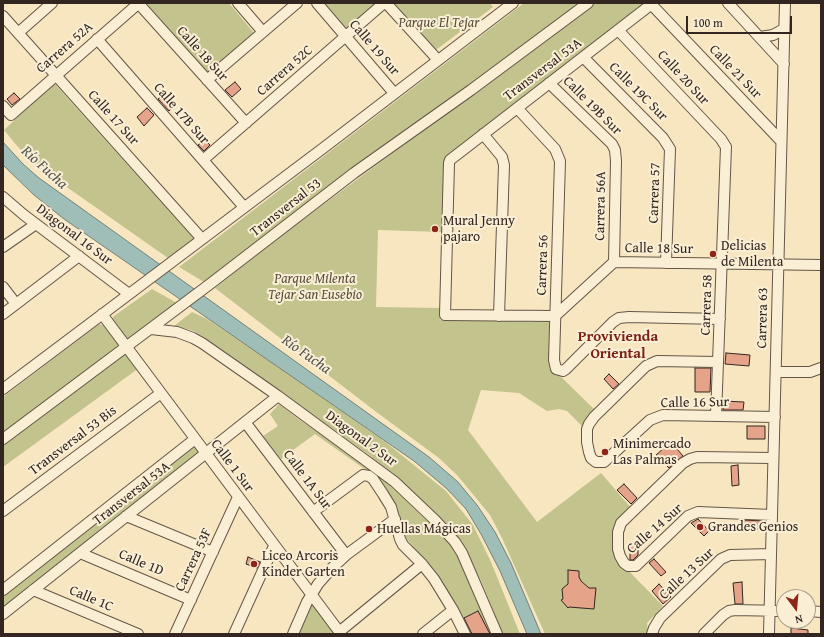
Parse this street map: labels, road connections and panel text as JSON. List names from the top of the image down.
{
  "streets": {
    "street": [
      "Carrera 52A",
      "Calle 19 Sur",
      "Calle 18 Sur",
      "Transversal 53A",
      "Carrera 52C",
      "Calle 21 Sur",
      "Calle 20 Sur",
      "Calle 19C Sur",
      "Calle 19B Sur",
      "Calle 17B Sur",
      "Calle 17 Sur",
      "Carrera 57",
      "Carrera 56A",
      "Transversal 53",
      "Diagonal 16 Sur",
      "Carrera 56",
      "Carrera 58",
      "Carrera 63",
      "Calle 16 Sur",
      "Diagonal 2 Sur",
      "Transversal 53 Bis",
      "Calle 1 Sur",
      "Calle 1A Sur",
      "Calle 14 Sur",
      "Carrera 53F",
      "Calle 1D",
      "Calle 13 Sur",
      "Calle 1C"
    ]
  },
  "crossings": [
    ["Carrera 52A", "Calle 18 Sur"],
    ["Carrera 52A", "Calle 17B Sur"],
    ["Carrera 52A", "Calle 17 Sur"],
    ["Calle 19 Sur", "Carrera 52C"],
    ["Calle 19 Sur", "Transversal 53"],
    ["Calle 18 Sur", "Carrera 52C"],
    ["Calle 18 Sur", "Carrera 57"],
    ["Calle 18 Sur", "Carrera 56A"],
    ["Calle 18 Sur", "Carrera 56"],
    ["Calle 18 Sur", "Carrera 58"],
    ["Calle 18 Sur", "Carrera 63"],
    ["Transversal 53A", "Calle 21 Sur"],
    ["Transversal 53A", "Calle 20 Sur"],
    ["Transversal 53A", "Calle 19C Sur"],
    ["Transversal 53A", "Calle 19B Sur"],
    ["Transversal 53A", "Carrera 56"],
    ["Transversal 53A", "Diagonal 2 Sur"],
    ["Transversal 53A", "Calle 1 Sur"],
    ["Transversal 53A", "Calle 1A Sur"],
    ["Transversal 53A", "Calle 1D"],
    ["Transversal 53A", "Calle 1C"],
    ["Carrera 52C", "Calle 17B Sur"],
    ["Calle 21 Sur", "Carrera 63"],
    ["Calle 20 Sur", "Carrera 58"],
    ["Calle 19C Sur", "Carrera 57"],
    ["Calle 19B Sur", "Carrera 56A"],
    ["Calle 17B Sur", "Transversal 53"],
    ["Calle 17 Sur", "Transversal 53"],
    ["Transversal 53", "Diagonal 16 Sur"],
    ["Transversal 53", "Diagonal 2 Sur"],
    ["Transversal 53", "Calle 1 Sur"],
    ["Carrera 56", "Carrera 58"],
    ["Carrera 58", "Calle 16 Sur"],
    ["Carrera 63", "Calle 16 Sur"],
    ["Carrera 63", "Calle 14 Sur"],
    ["Carrera 63", "Calle 13 Sur"],
    ["Transversal 53 Bis", "Calle 1 Sur"],
    ["Calle 1 Sur", "Carrera 53F"],
    ["Carrera 53F", "Calle 1D"]
  ],
  "districts": ["Provivienda Oriental"],
  "water": ["Río Fucha"],
  "parks": ["Parque El Tejar", "Parque Milenta Tejar San Eusebio"],
  "places": [
    "Mural Jenny pajaro",
    "Delicias de Milenta",
    "Minimercado Las Palmas",
    "Grandes Genios",
    "Huellas Mágicas",
    "Liceo Arcoris Kinder Garten"
  ],
  "scale_bar": "100 m",
  "north": "bottom"
}
